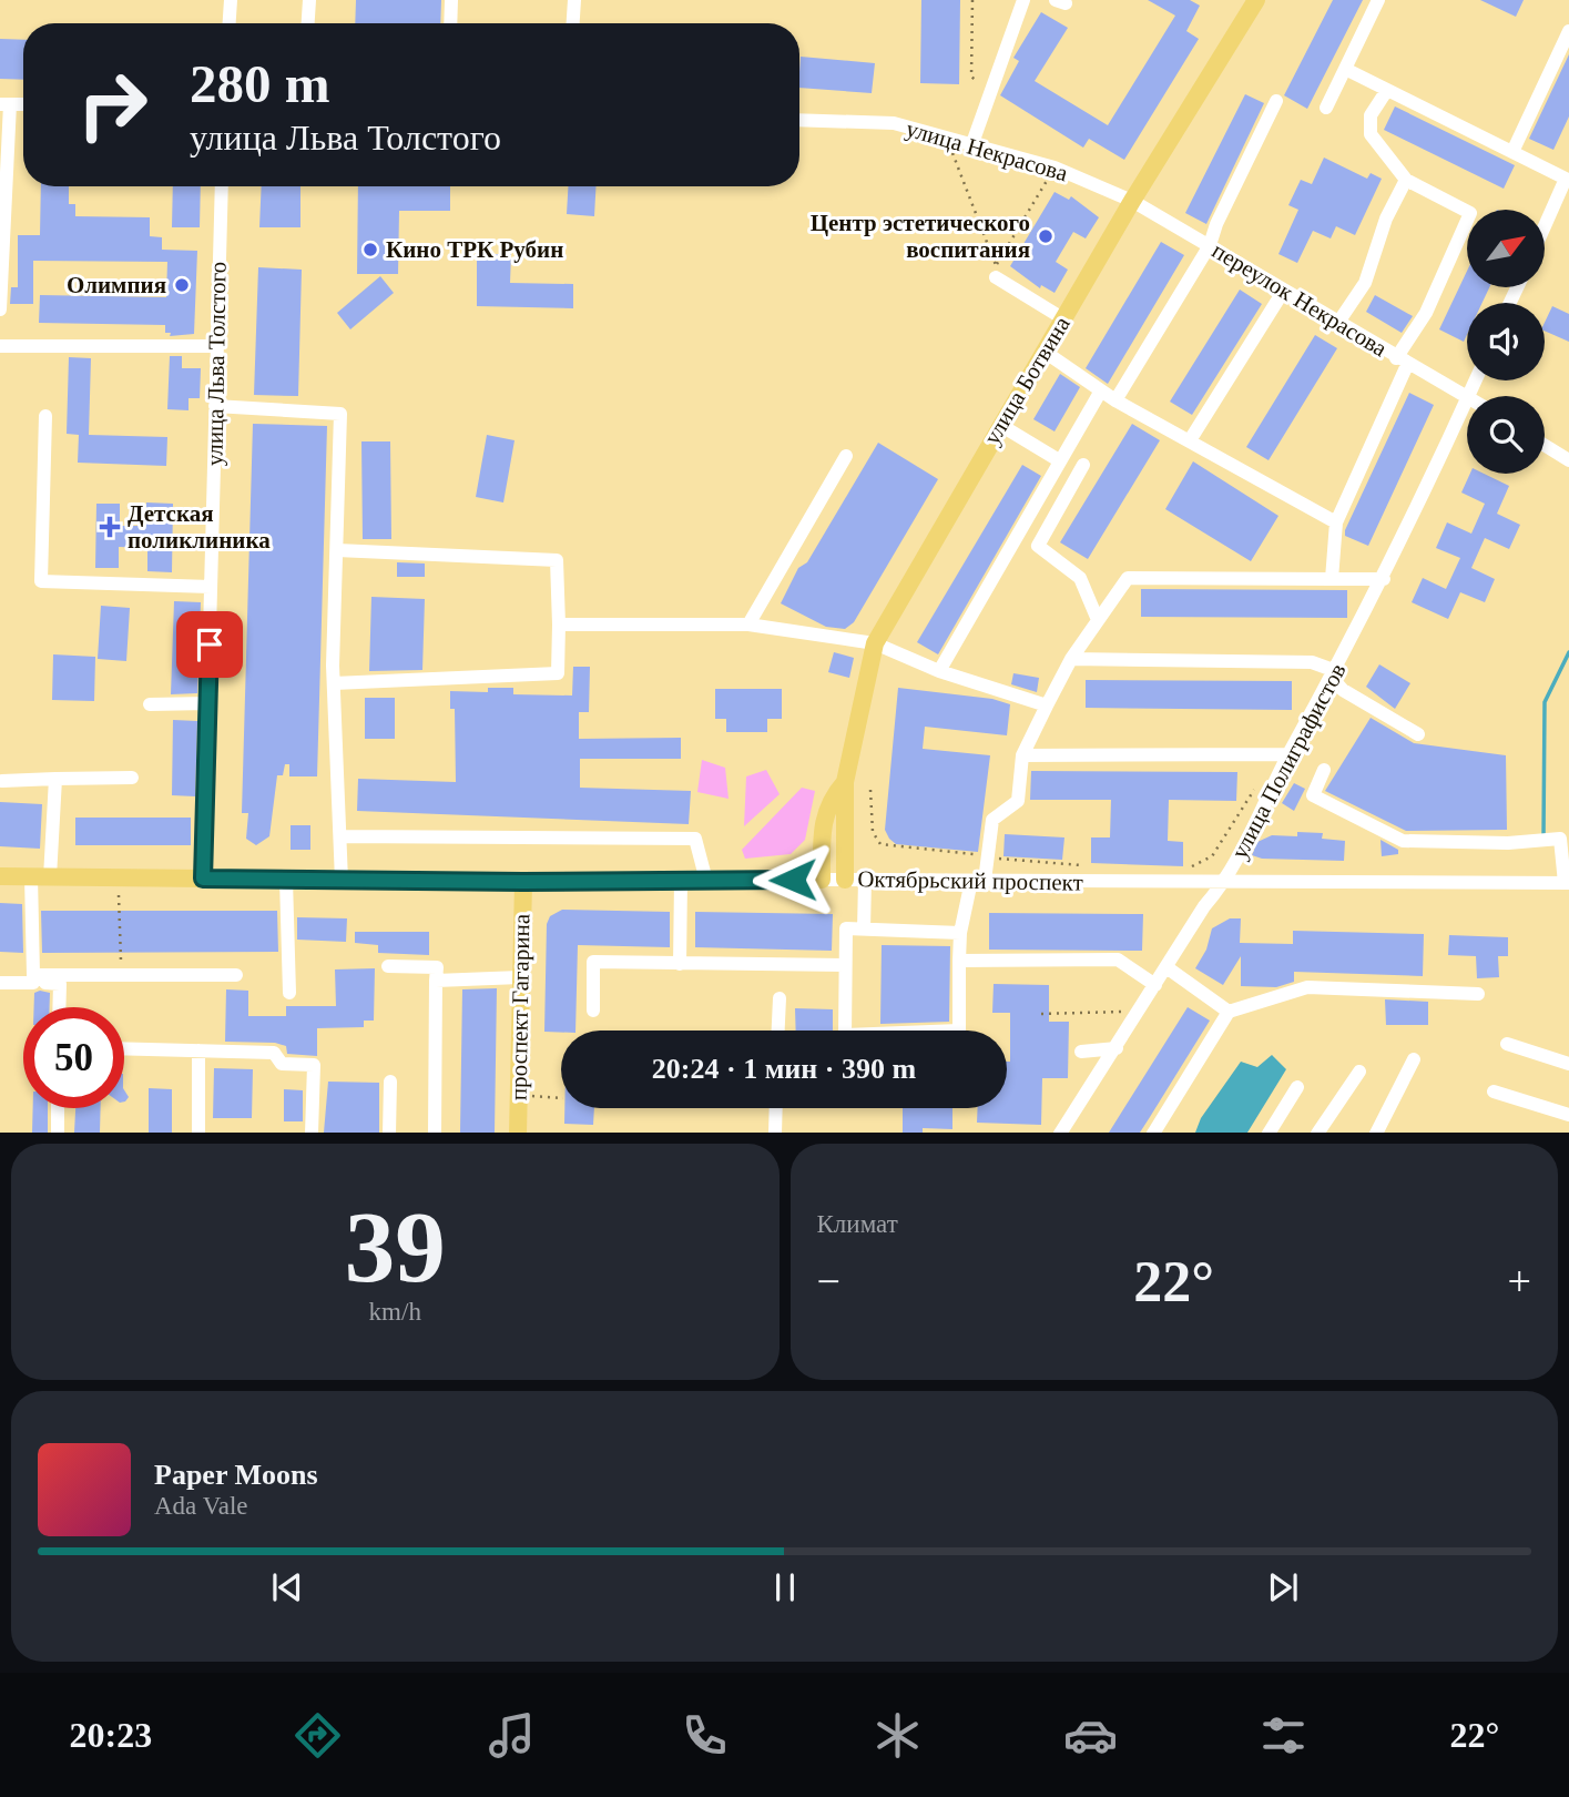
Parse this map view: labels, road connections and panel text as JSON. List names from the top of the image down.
{
  "streets": {
    "main road": ["улица Ботвина", "Октябрьский проспект", "проспект Гагарина"],
    "street": [
      "улица Некрасова",
      "переулок Некрасова",
      "улица Льва Толстого",
      "улица Полиграфистов"
    ]
  },
  "crossings": [
    ["улица Некрасова", "переулок Некрасова"],
    ["улица Некрасова", "улица Ботвина"],
    ["переулок Некрасова", "улица Ботвина"],
    ["улица Льва Толстого", "Октябрьский проспект"],
    ["улица Ботвина", "Октябрьский проспект"],
    ["улица Полиграфистов", "Октябрьский проспект"],
    ["Октябрьский проспект", "проспект Гагарина"]
  ],
  "places": {
    "other": ["Центр эстетического воспитания", "Кино ТРК Рубин", "Олимпия"],
    "health": ["Детская поликлиника"]
  },
  "north": "top right",
  "page": {
    "turn": ["280 m", "улица Льва Толстого"],
    "limit": "50",
    "trip": "20:24 · 1 мин · 390 m",
    "tile": [
      ["39", "km/h"],
      "Климат"
    ],
    "heat": ["−", "22°", "+"],
    "song": ["Paper Moons", "Ada Vale"],
    "tabs": ["20:23", "22°"]
  }
}
